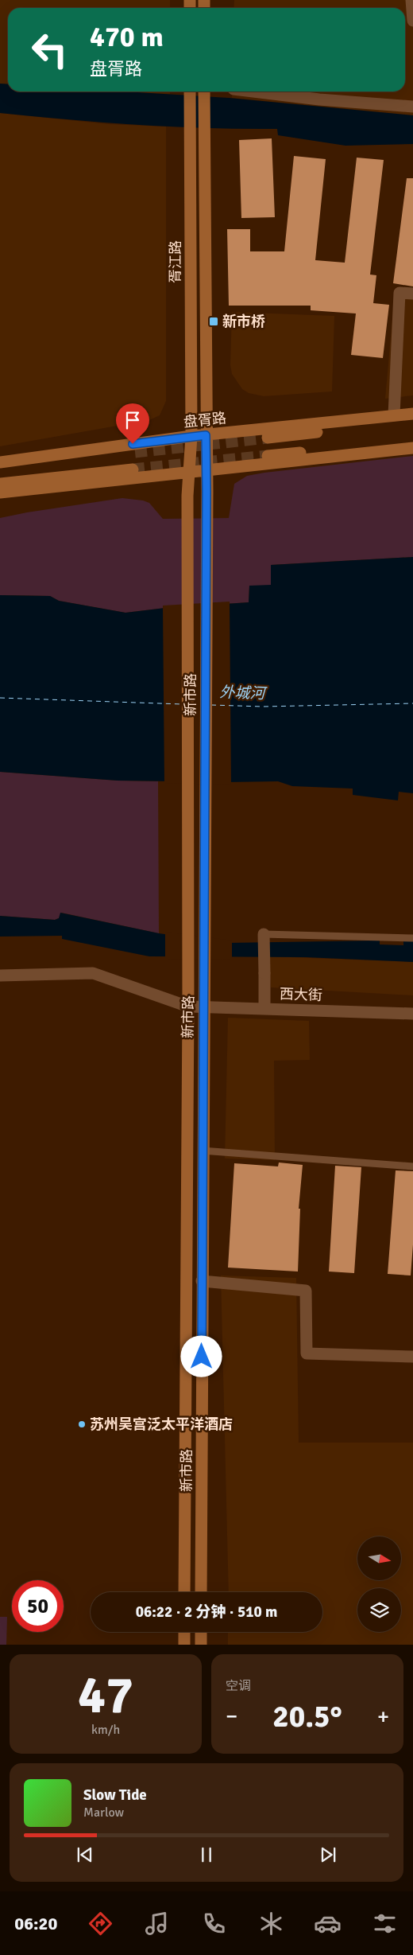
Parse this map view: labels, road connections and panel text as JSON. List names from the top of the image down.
{
  "streets": {
    "main road": ["胥江路", "盘胥路", "新市路"],
    "street": ["西大街"]
  },
  "crossings": [
    ["胥江路", "盘胥路"],
    ["胥江路", "新市路"],
    ["盘胥路", "新市路"],
    ["新市路", "西大街"]
  ],
  "water": ["外城河"],
  "places": {
    "transit": ["新市桥"],
    "other": ["苏州吴宫泛太平洋酒店"]
  },
  "north": "right",
  "page": {
    "turn": ["470 m", "盘胥路"],
    "limit": "50",
    "trip": "06:22 · 2 分钟 · 510 m",
    "tile": [
      ["47", "km/h"],
      "空调"
    ],
    "heat": ["−", "20.5°", "+"],
    "song": ["Slow Tide", "Marlow"],
    "tabs": "06:20"
  }
}
